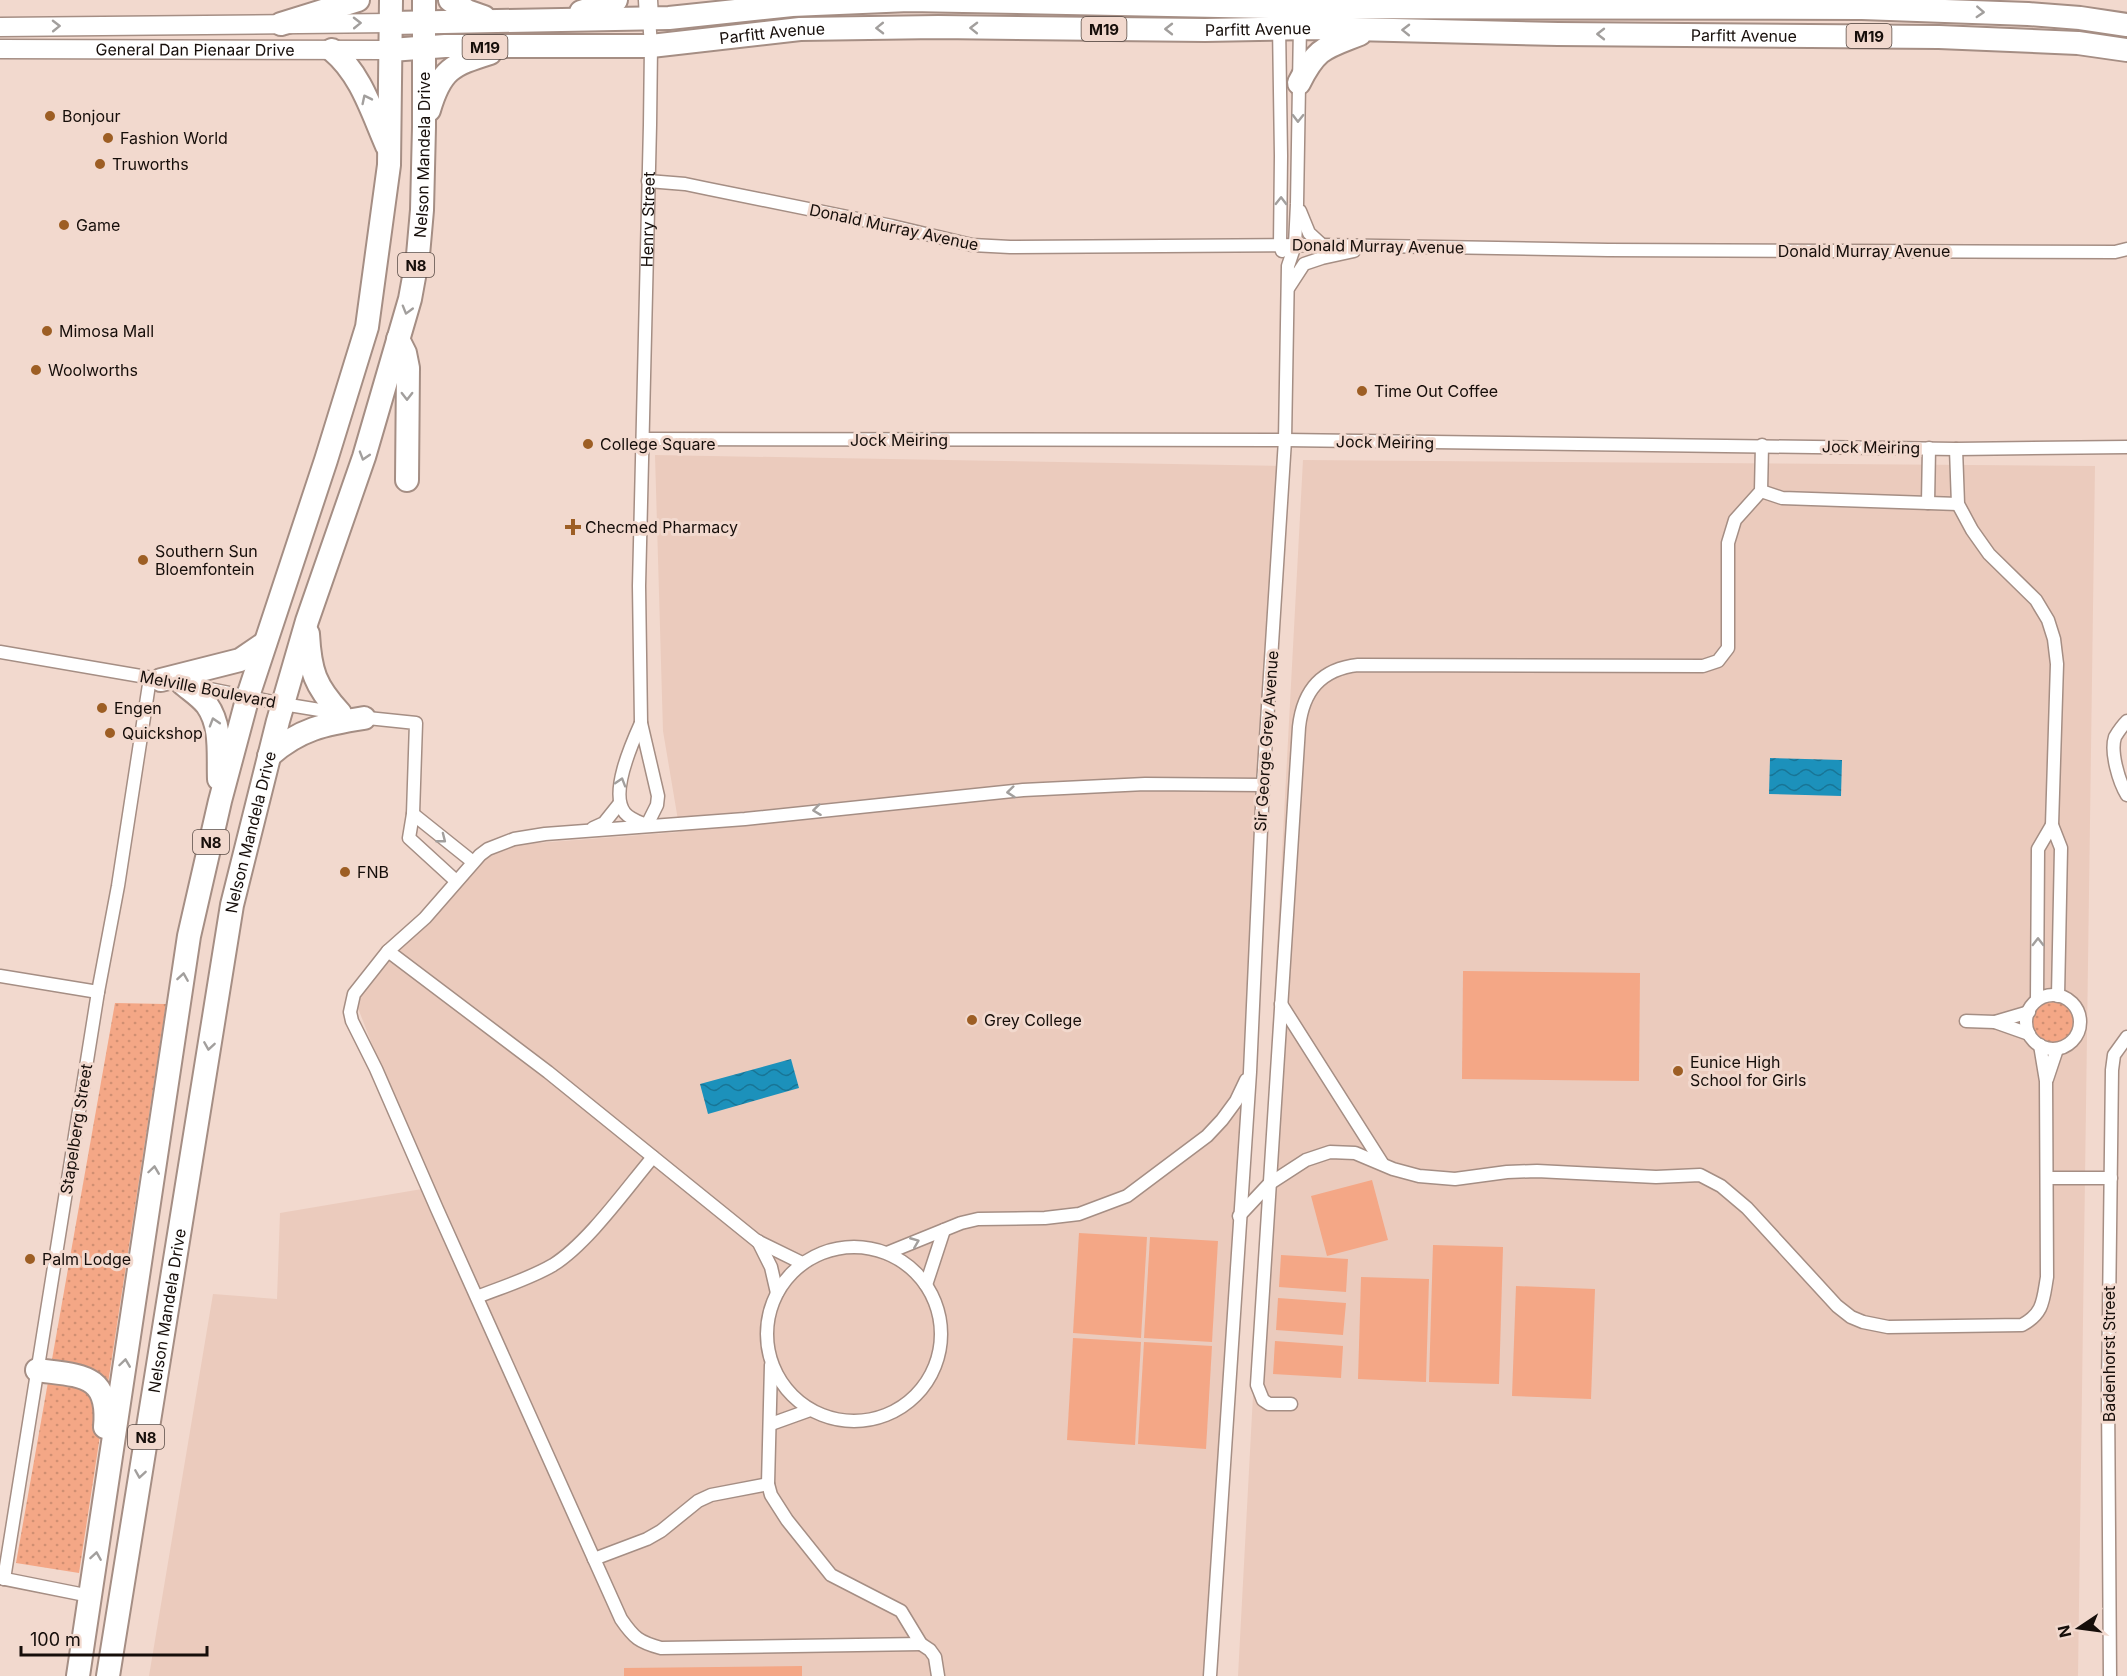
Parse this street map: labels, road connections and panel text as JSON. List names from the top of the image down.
{
  "streets": {
    "highway": [
      "M19",
      "Parfitt Avenue",
      "Nelson Mandela Drive",
      "N8"
    ],
    "street": [
      "General Dan Pienaar Drive",
      "Henry Street",
      "Donald Murray Avenue",
      "Jock Meiring",
      "Melville Boulevard",
      "Sir George Grey Avenue",
      "Stapelberg Street",
      "Badenhorst Street"
    ]
  },
  "crossings": [
    ["Parfitt Avenue", "General Dan Pienaar Drive"],
    ["Parfitt Avenue", "Nelson Mandela Drive"],
    ["Parfitt Avenue", "Henry Street"],
    ["Parfitt Avenue", "N8"],
    ["Parfitt Avenue", "Sir George Grey Avenue"],
    ["General Dan Pienaar Drive", "Nelson Mandela Drive"],
    ["General Dan Pienaar Drive", "N8"],
    ["Nelson Mandela Drive", "N8"],
    ["Nelson Mandela Drive", "Melville Boulevard"],
    ["Henry Street", "Donald Murray Avenue"],
    ["Henry Street", "Jock Meiring"],
    ["Donald Murray Avenue", "Sir George Grey Avenue"],
    ["Jock Meiring", "Sir George Grey Avenue"],
    ["Melville Boulevard", "Stapelberg Street"]
  ],
  "places": {
    "other": [
      "Bonjour",
      "Fashion World",
      "Truworths",
      "Game",
      "Mimosa Mall",
      "Woolworths",
      "Time Out Coffee",
      "College Square",
      "Southern Sun Bloemfontein",
      "Engen",
      "Quickshop",
      "FNB",
      "Grey College",
      "Eunice High School for Girls",
      "Palm Lodge"
    ],
    "health": ["Checmed Pharmacy"]
  },
  "scale_bar": "100 m",
  "north": "left"
}
